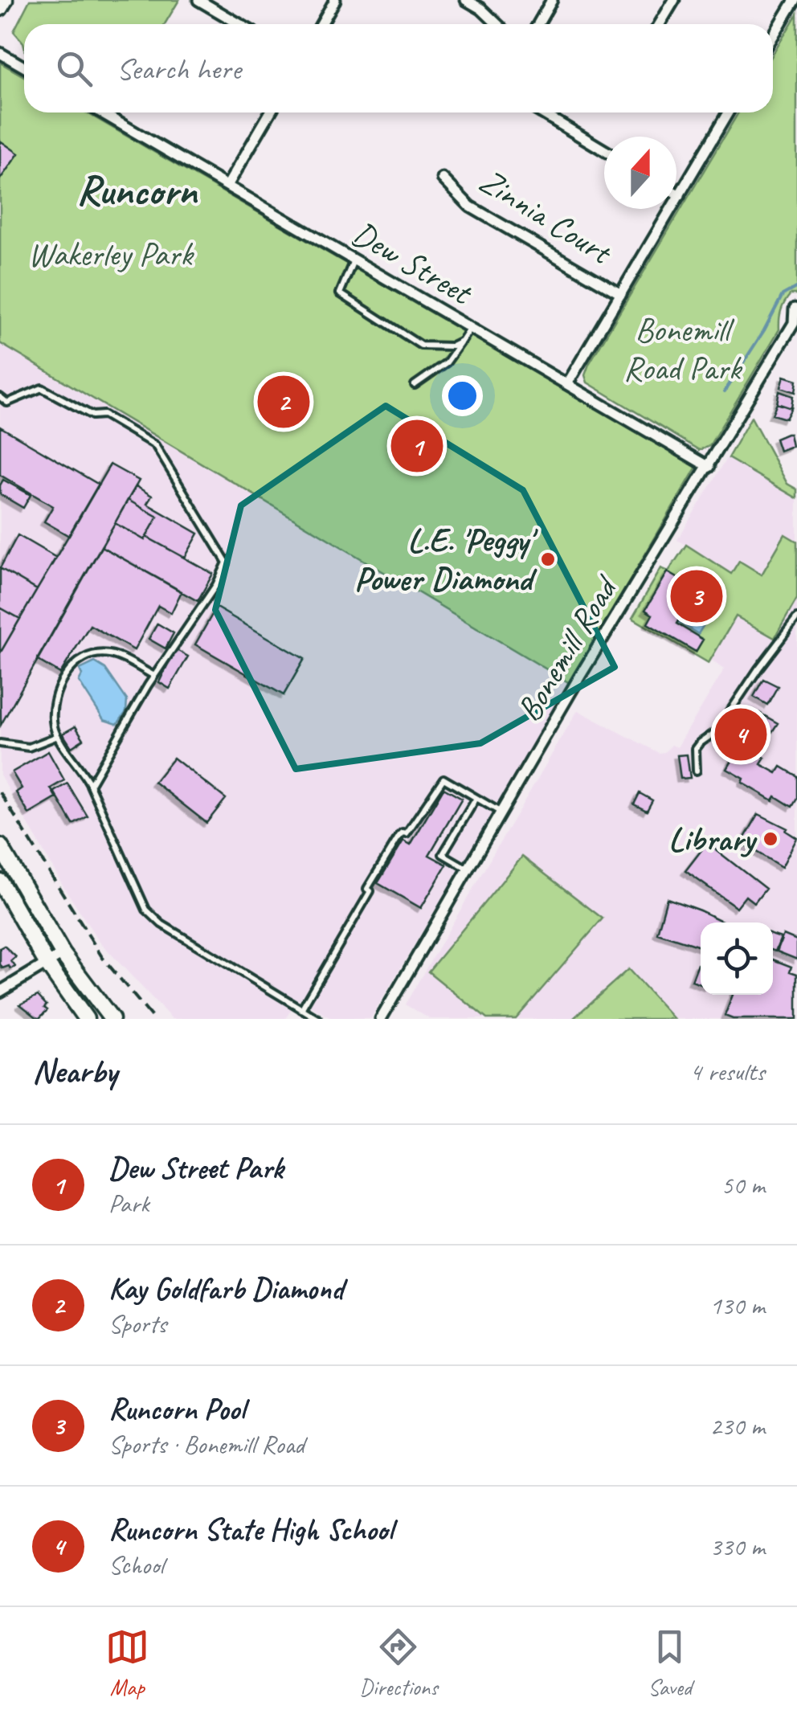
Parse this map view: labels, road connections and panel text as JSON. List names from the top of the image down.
{
  "streets": {
    "street": ["Zinnia Court", "Dew Street", "Bonemill Road"]
  },
  "crossings": [
    ["Dew Street", "Bonemill Road"]
  ],
  "districts": ["Runcorn"],
  "parks": ["Wakerley Park", "Bonemill Road Park"],
  "places": ["L.E. 'Peggy' Power Diamond", "Library"],
  "north": "top",
  "page": {
    "search": "Search here",
    "pins": [
      "2",
      "1",
      "3",
      "4"
    ],
    "heading": ["Nearby", "4 results"],
    "list": [
      {
        "mark": "1",
        "name": "Dew Street Park",
        "note": "Park",
        "value": "50 m"
      },
      {
        "mark": "2",
        "name": "Kay Goldfarb Diamond",
        "note": "Sports",
        "value": "130 m"
      },
      {
        "mark": "3",
        "name": "Runcorn Pool",
        "note": "Sports · Bonemill Road",
        "value": "230 m"
      },
      {
        "mark": "4",
        "name": "Runcorn State High School",
        "note": "School",
        "value": "330 m"
      }
    ],
    "nav": ["Map", "Directions", "Saved"]
  }
}
